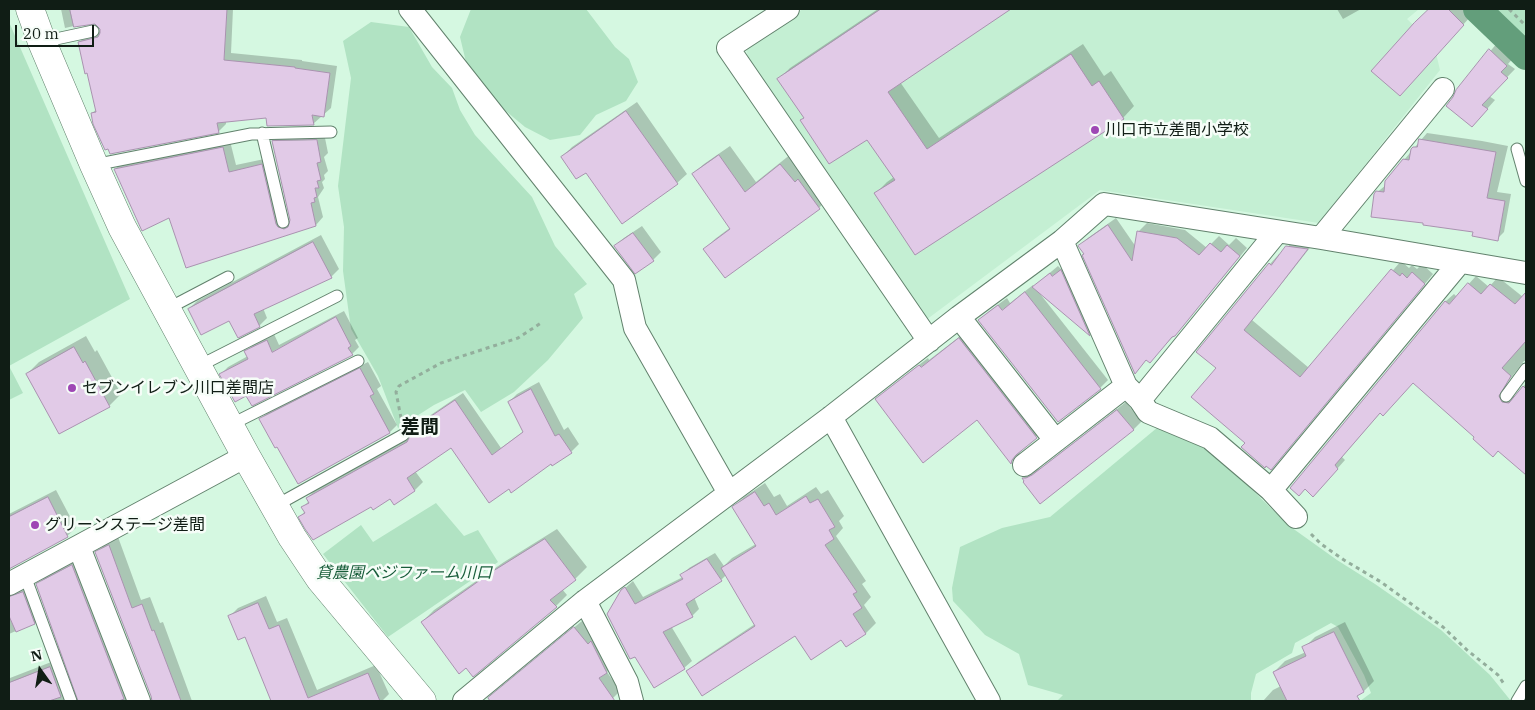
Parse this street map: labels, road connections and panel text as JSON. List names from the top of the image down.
{
  "districts": ["差間"],
  "parks": ["貸農園ベジファーム川口"],
  "places": ["川口市立差間小学校", "セブンイレブン川口差間店", "グリーンステージ差間"],
  "scale_bar": "20 m",
  "north": "top"
}
